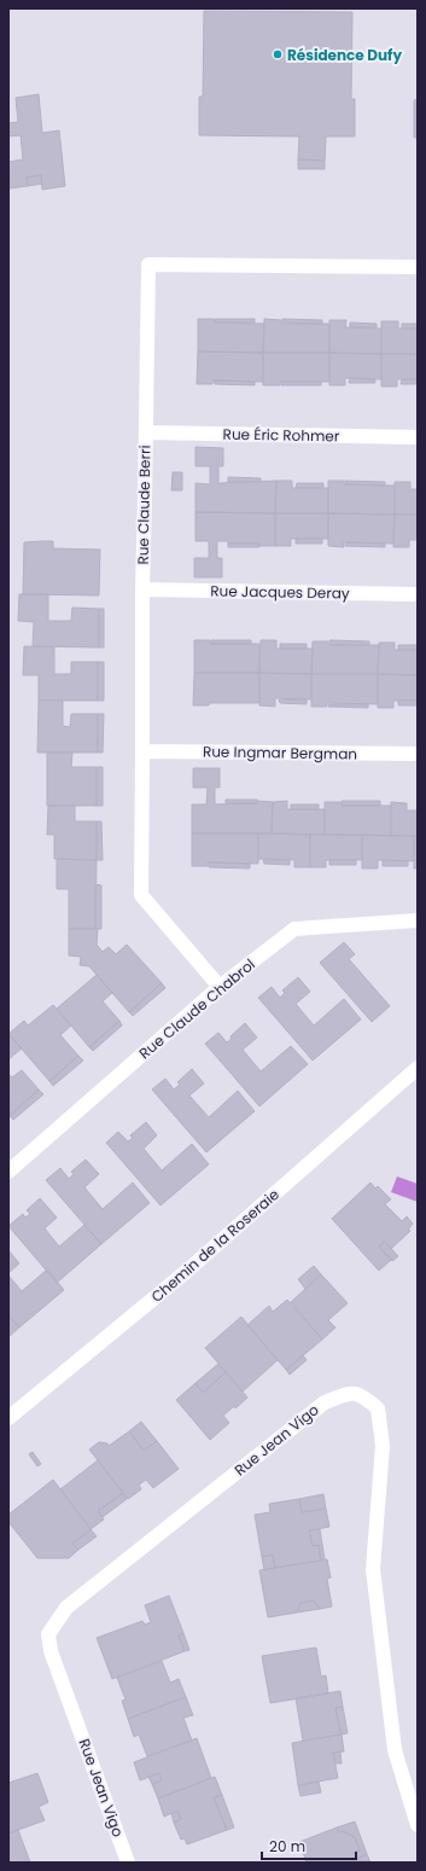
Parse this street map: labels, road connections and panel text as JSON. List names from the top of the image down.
{
  "streets": {
    "street": [
      "Rue Éric Rohmer",
      "Rue Claude Berri",
      "Rue Jacques Deray",
      "Rue Ingmar Bergman",
      "Rue Claude Chabrol",
      "Chemin de la Roseraie",
      "Rue Jean Vigo"
    ]
  },
  "crossings": [
    ["Rue Éric Rohmer", "Rue Claude Berri"],
    ["Rue Claude Berri", "Rue Jacques Deray"],
    ["Rue Claude Berri", "Rue Ingmar Bergman"],
    ["Rue Claude Berri", "Rue Claude Chabrol"]
  ],
  "places": ["Résidence Dufy"],
  "scale_bar": "20 m"
}
